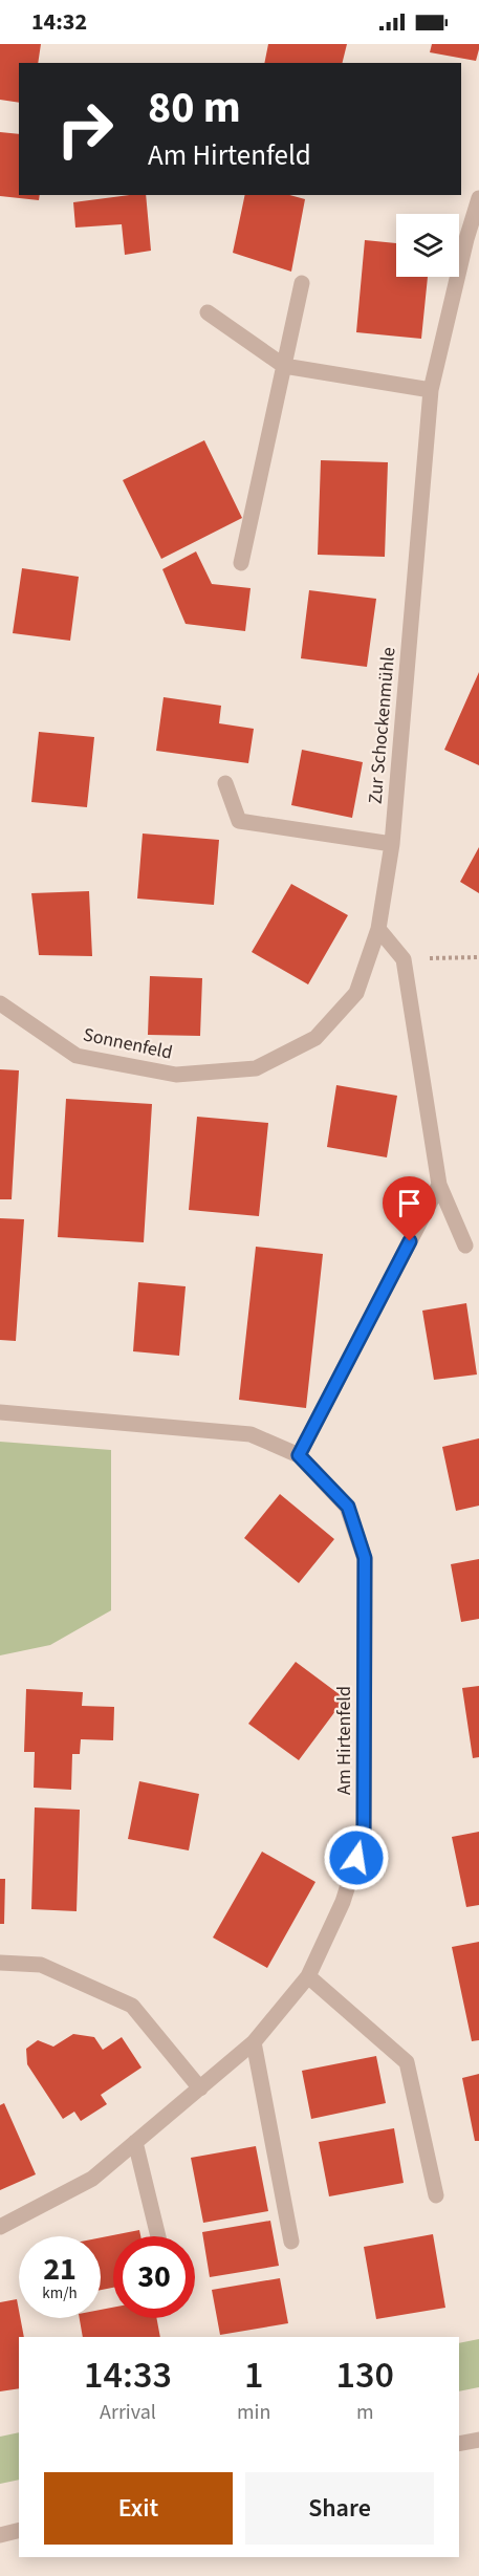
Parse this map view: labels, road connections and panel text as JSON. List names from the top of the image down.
{
  "streets": {
    "street": ["Zur Schockenmühle", "Sonnenfeld", "Am Hirtenfeld"]
  },
  "crossings": [
    ["Zur Schockenmühle", "Sonnenfeld"]
  ],
  "page": {
    "status": "14:32",
    "turn": ["80 m", "Am Hirtenfeld"],
    "speed": "21 km/h",
    "limit": "30",
    "eta": [
      "14:33",
      "Arrival",
      "1",
      "min",
      "130",
      "m"
    ],
    "buttons": ["Exit", "Share"]
  }
}
